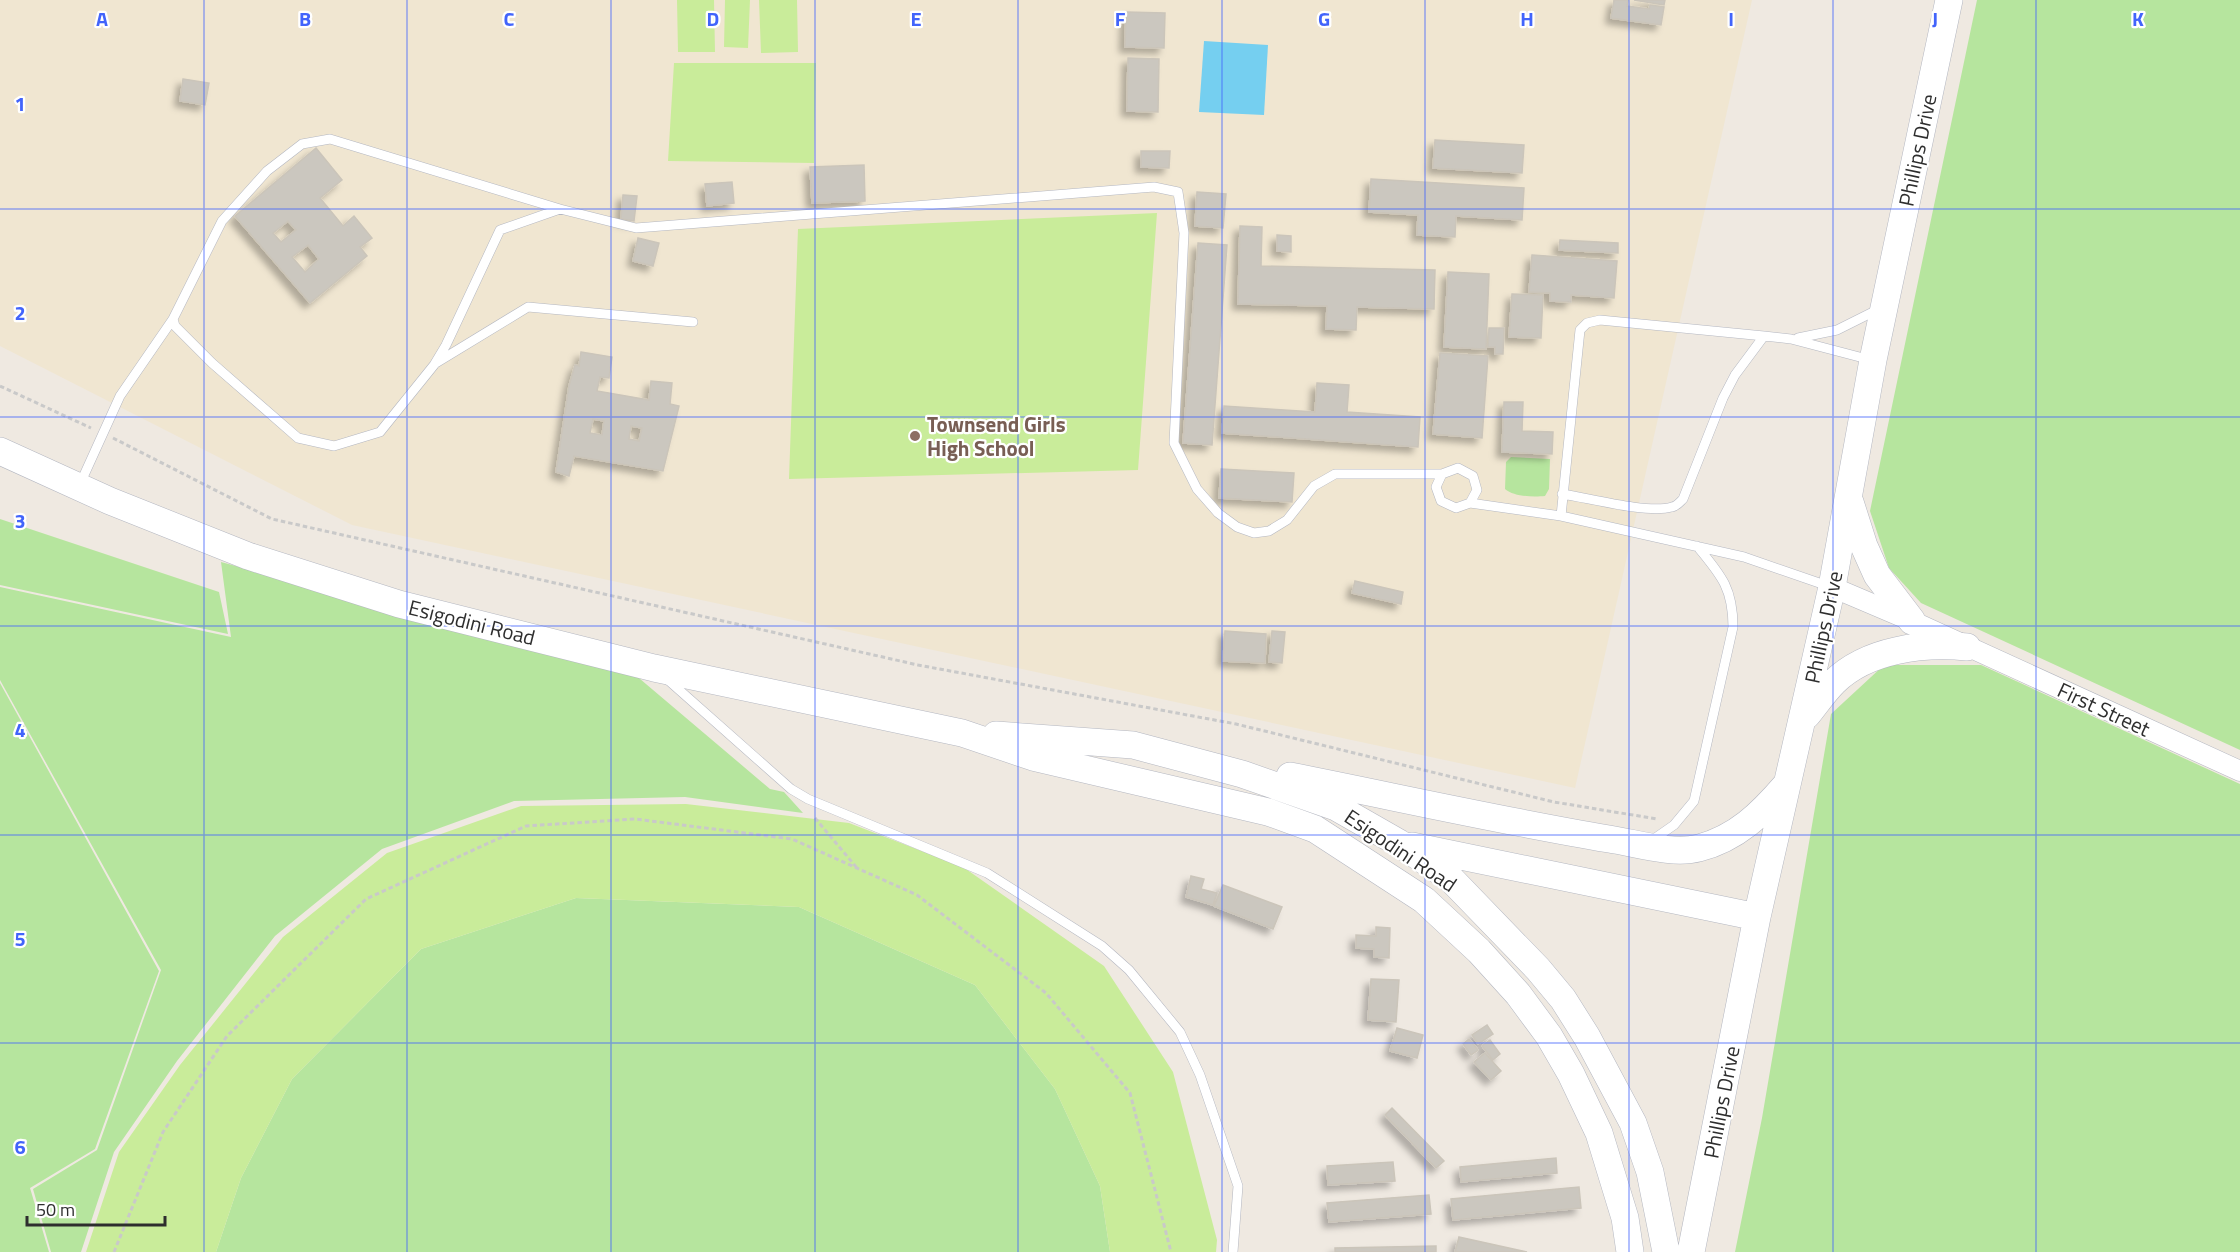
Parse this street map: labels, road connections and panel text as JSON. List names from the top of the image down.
{
  "streets": {
    "main road": ["Phillips Drive", "Esigodini Road"],
    "street": ["First Street"]
  },
  "crossings": [
    ["Phillips Drive", "First Street"]
  ],
  "places": ["Townsend Girls High School"],
  "scale_bar": "50 m",
  "grid": {
    "columns": [
      "A",
      "B",
      "C",
      "D",
      "E",
      "F",
      "G",
      "H",
      "I",
      "J",
      "K"
    ],
    "rows": [
      "1",
      "2",
      "3",
      "4",
      "5",
      "6"
    ]
  }
}
